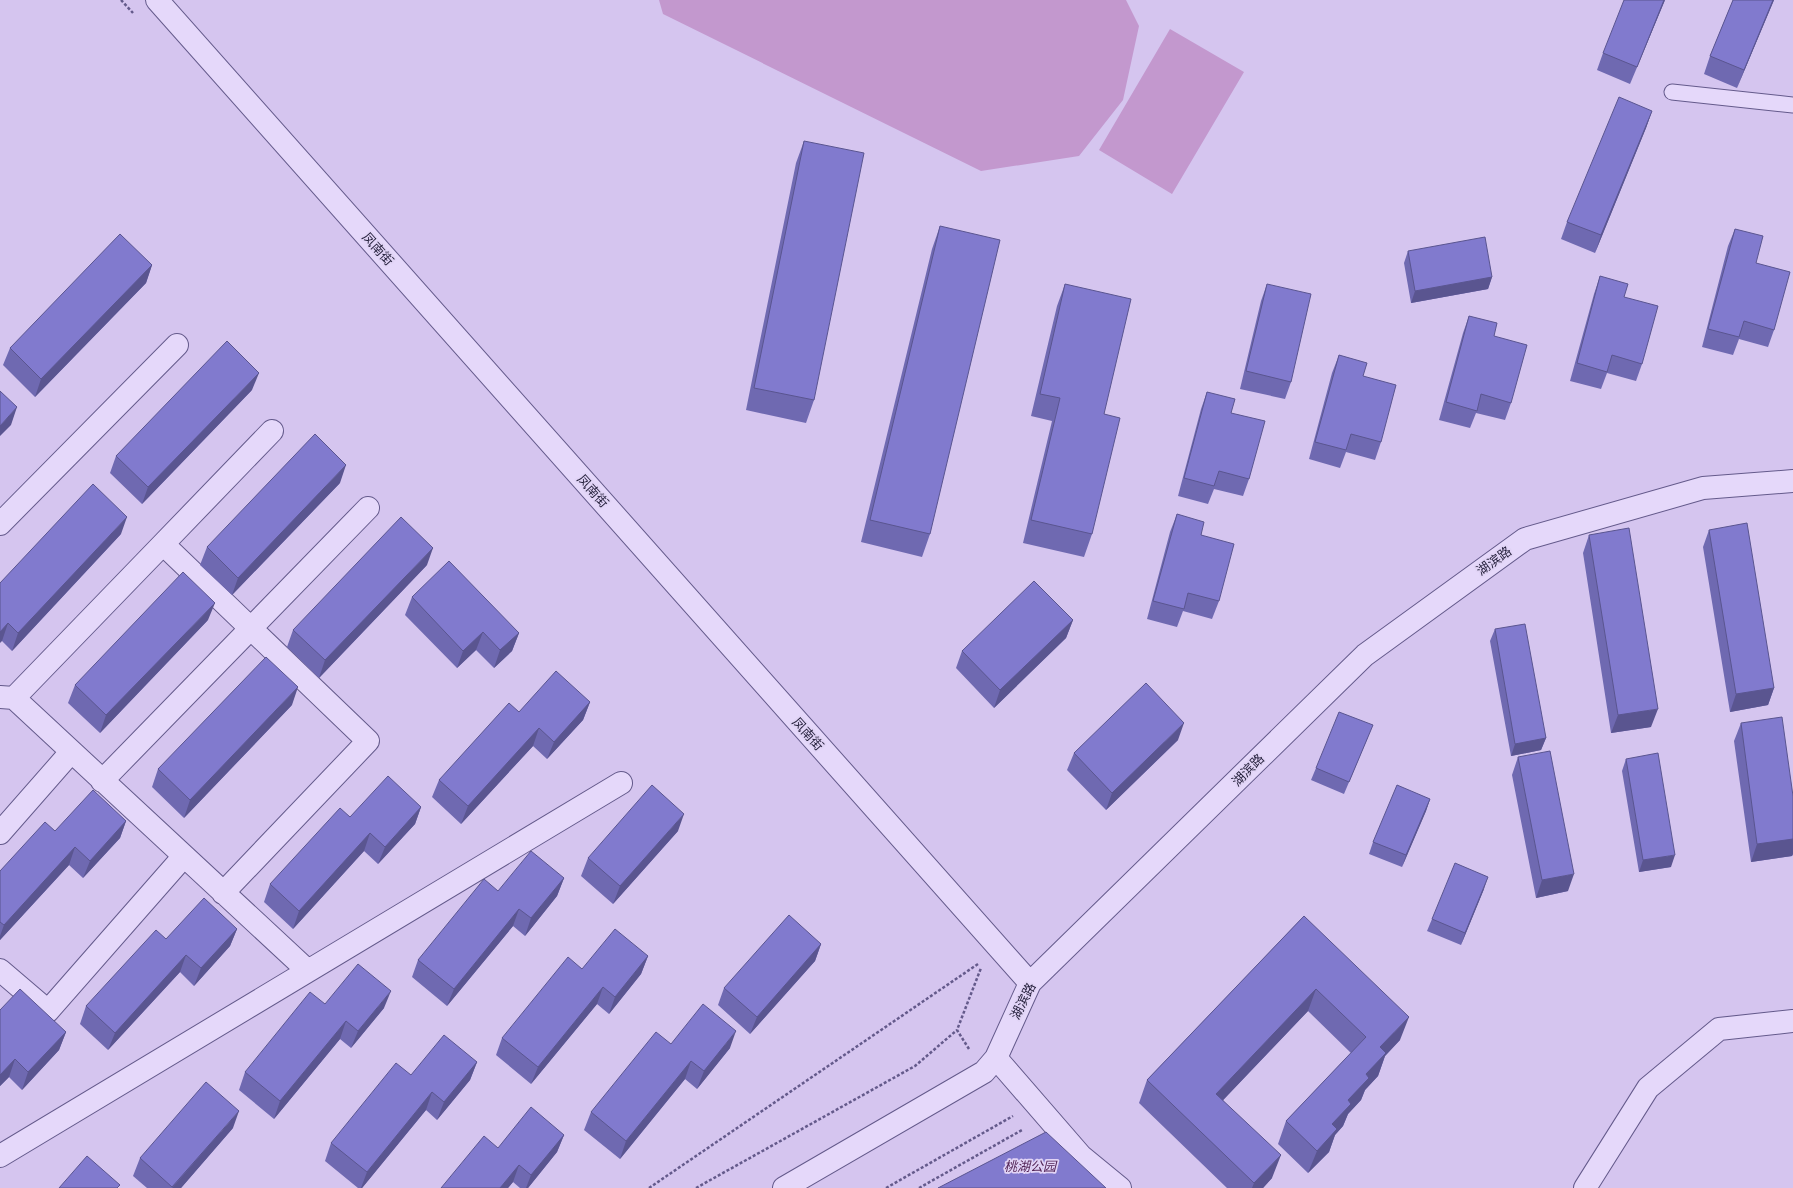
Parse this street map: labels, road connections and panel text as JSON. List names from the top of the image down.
{
  "streets": {
    "street": ["凤南街", "湖滨路"]
  },
  "crossings": [
    ["凤南街", "湖滨路"]
  ],
  "parks": ["桃湖公园"]
}
